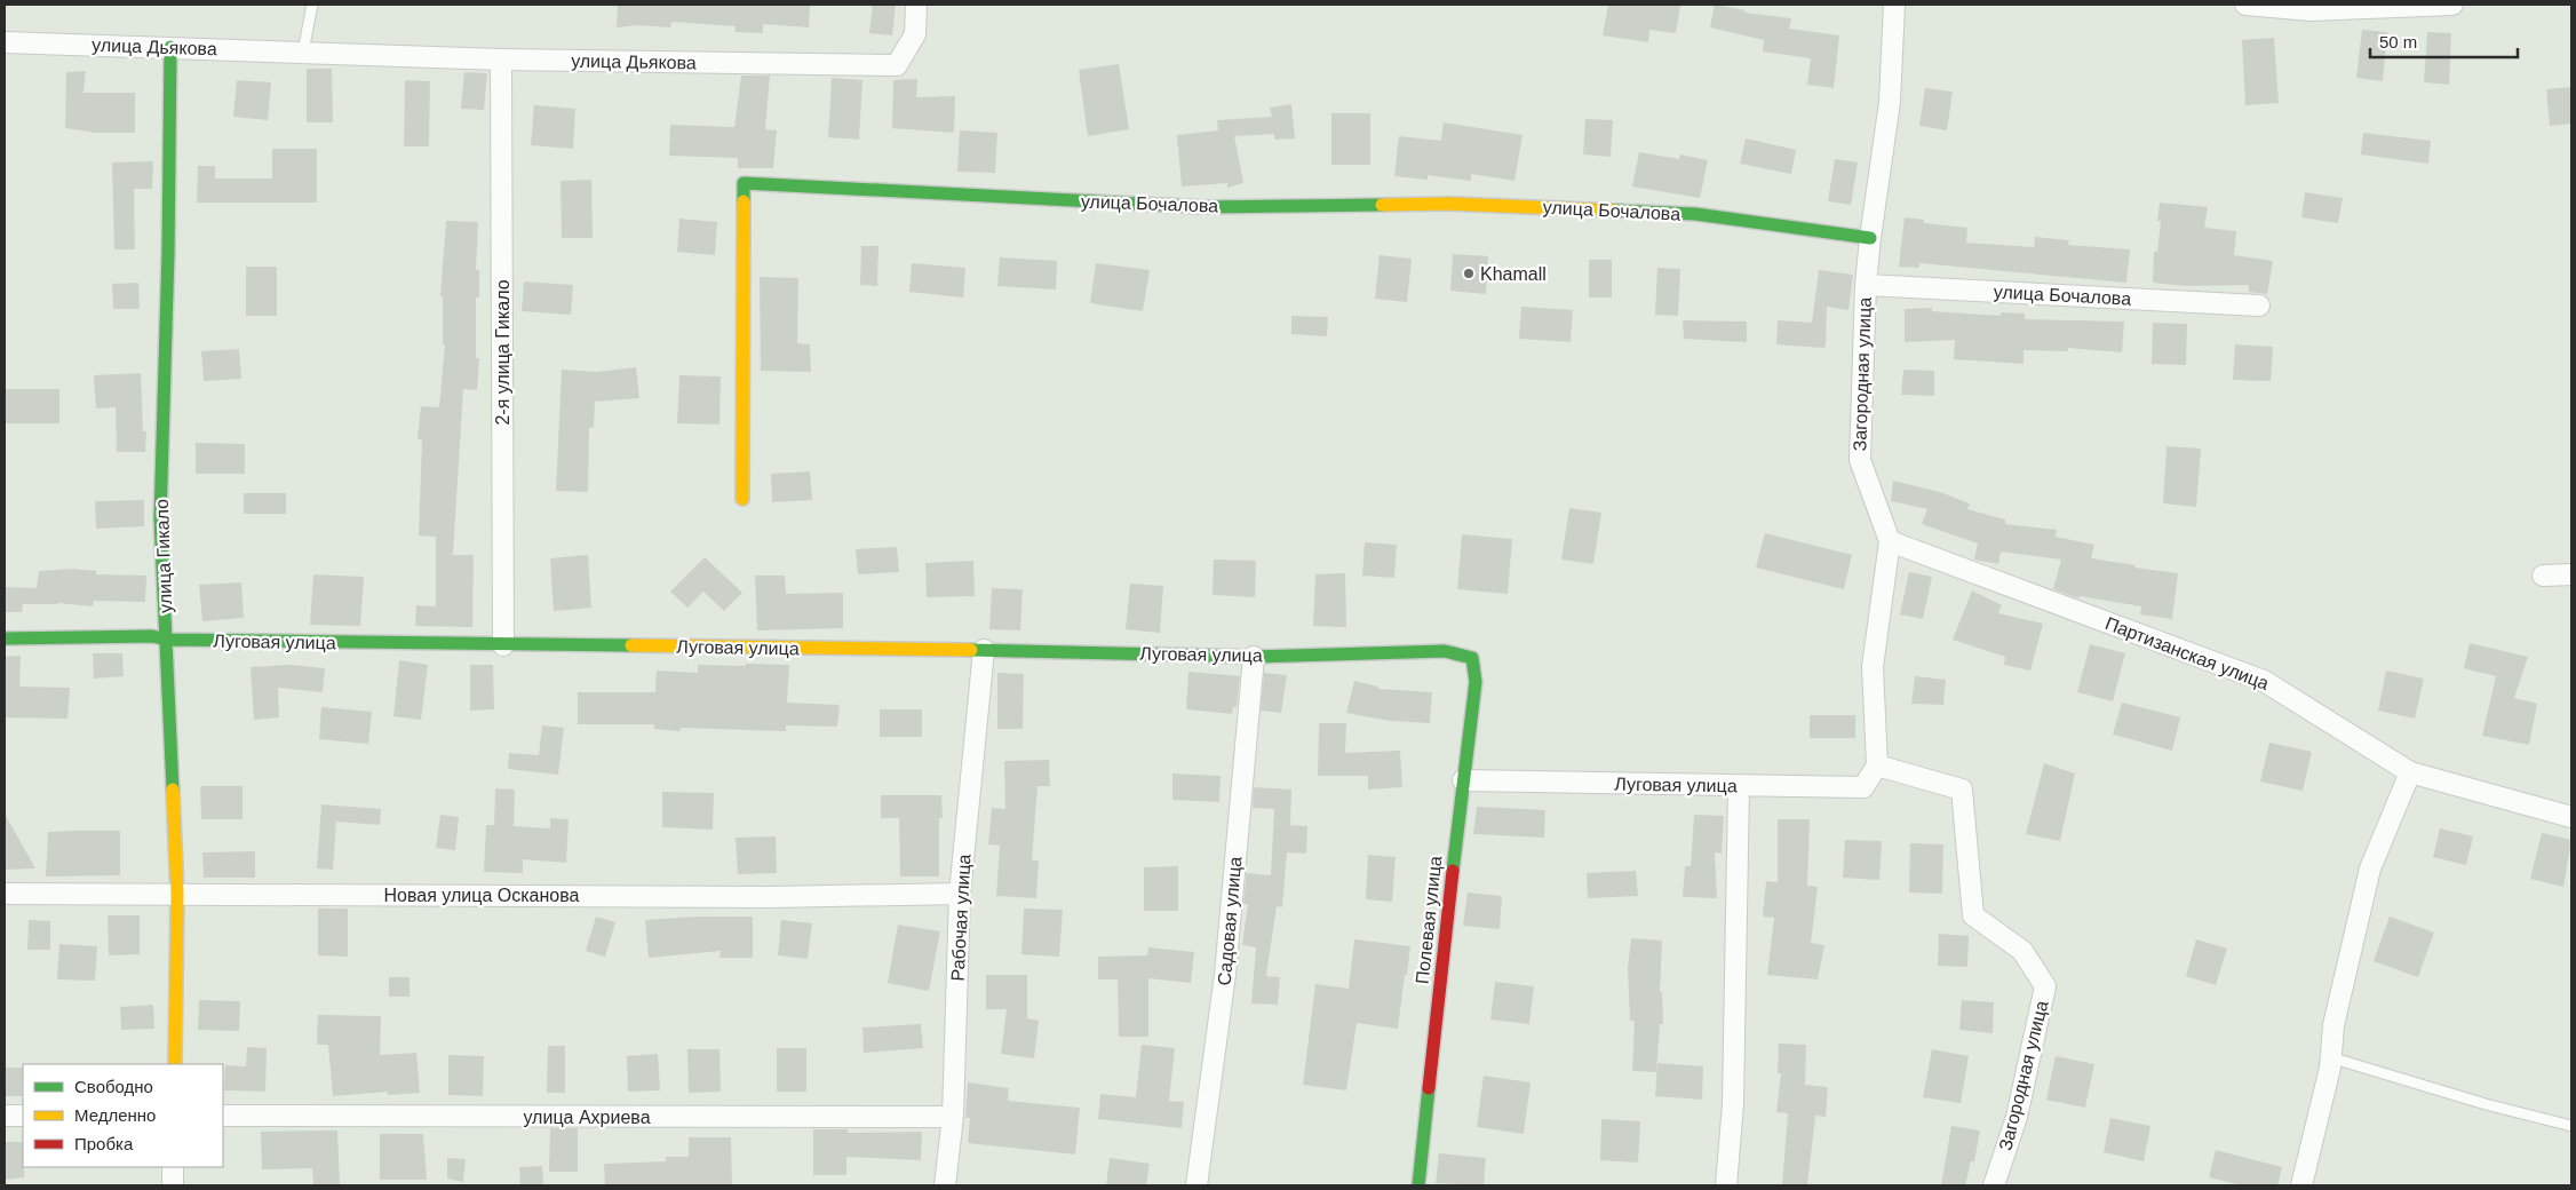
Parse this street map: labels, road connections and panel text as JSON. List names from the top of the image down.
{
  "streets": {
    "street": [
      "улица Дьякова",
      "улица Бочалова",
      "2-я улица Гикало",
      "Загородная улица",
      "улица Гикало",
      "Луговая улица",
      "Партизанская улица",
      "Новая улица Осканова",
      "Рабочая улица",
      "Полевая улица",
      "Садовая улица",
      "улица Ахриева"
    ]
  },
  "crossings": [
    ["улица Дьякова", "2-я улица Гикало"],
    ["улица Дьякова", "улица Гикало"],
    ["улица Бочалова", "Загородная улица"],
    ["2-я улица Гикало", "Луговая улица"],
    ["Загородная улица", "Луговая улица"],
    ["Загородная улица", "Партизанская улица"],
    ["улица Гикало", "Луговая улица"],
    ["улица Гикало", "Новая улица Осканова"],
    ["Луговая улица", "Рабочая улица"],
    ["Луговая улица", "Полевая улица"],
    ["Луговая улица", "Садовая улица"],
    ["Новая улица Осканова", "Рабочая улица"],
    ["Рабочая улица", "улица Ахриева"]
  ],
  "places": ["Khamall"],
  "legend": ["Свободно", "Медленно", "Пробка"],
  "scale_bar": "50 m"
}
